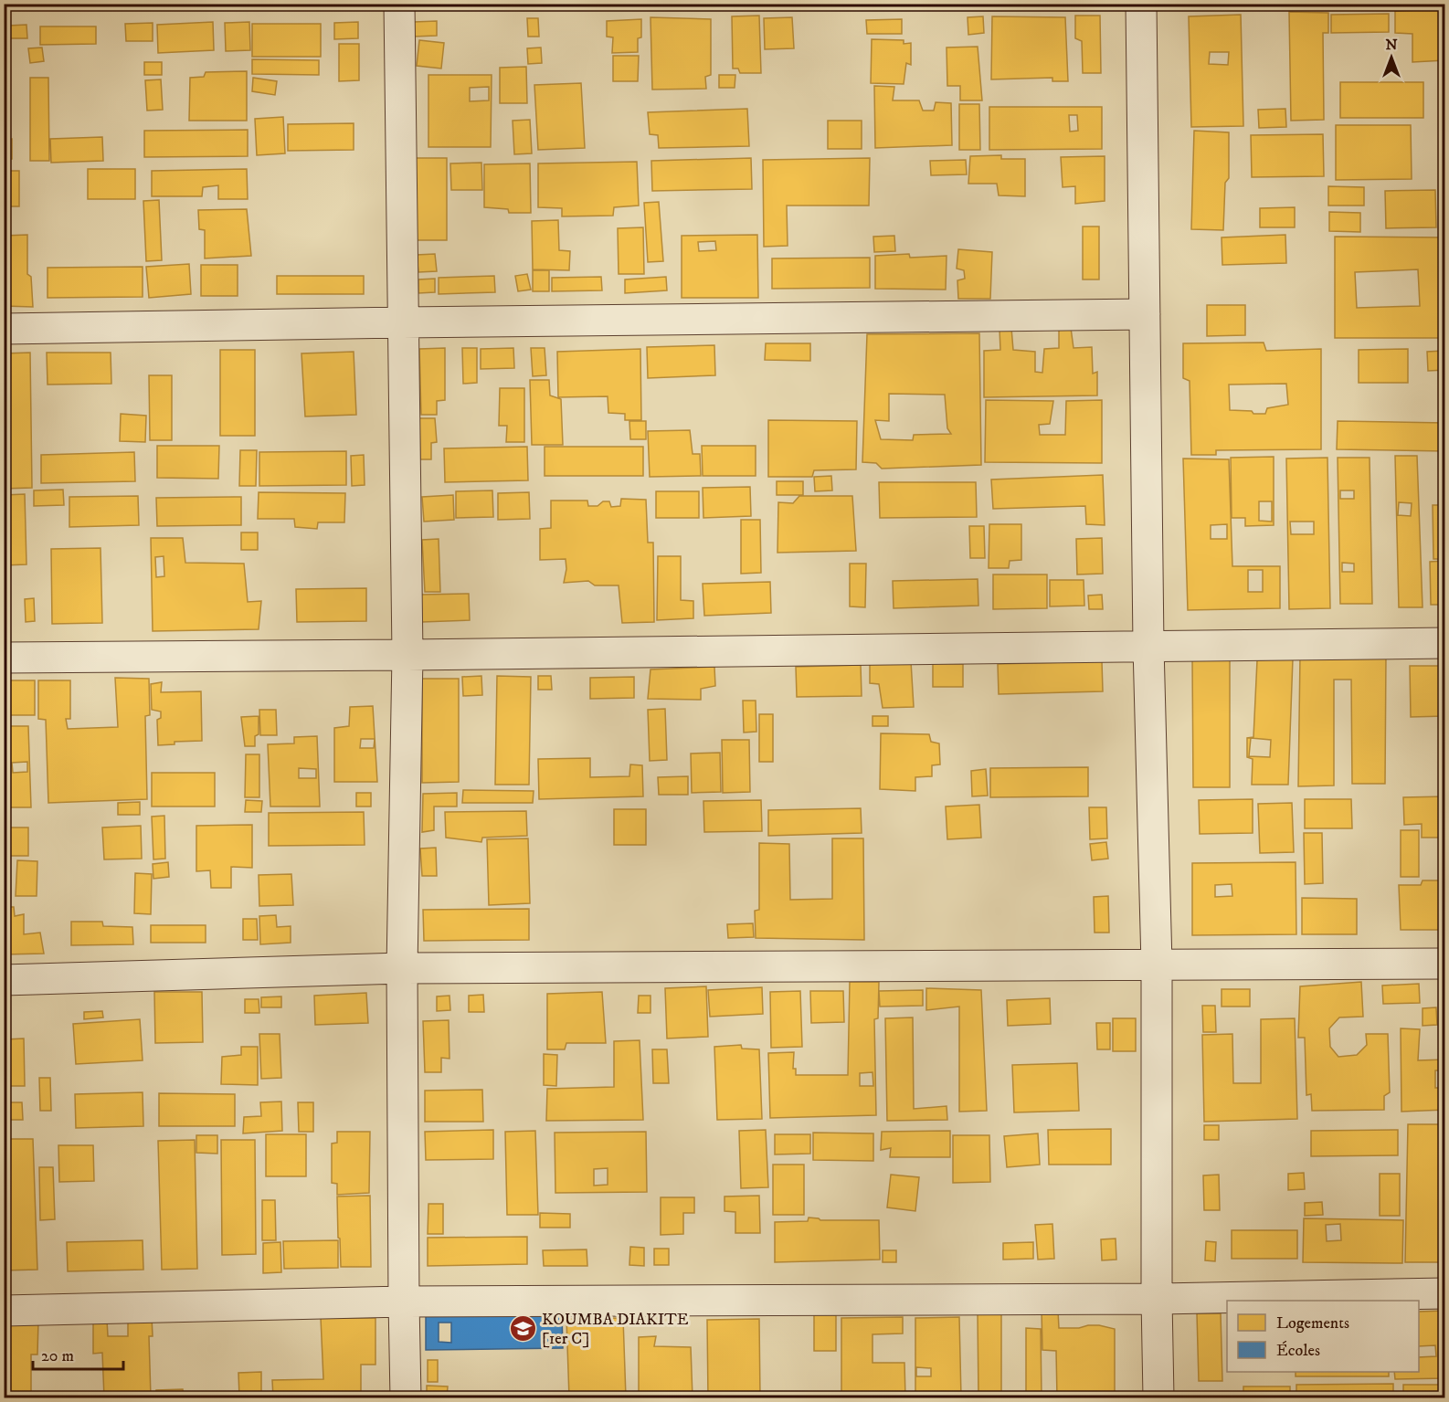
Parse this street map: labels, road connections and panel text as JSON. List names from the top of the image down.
{
  "places": {
    "school or university": ["KOUMBA DIAKITE [1er C]"]
  },
  "legend": ["Logements", "Écoles"],
  "scale_bar": "20 m",
  "north": "top"
}
